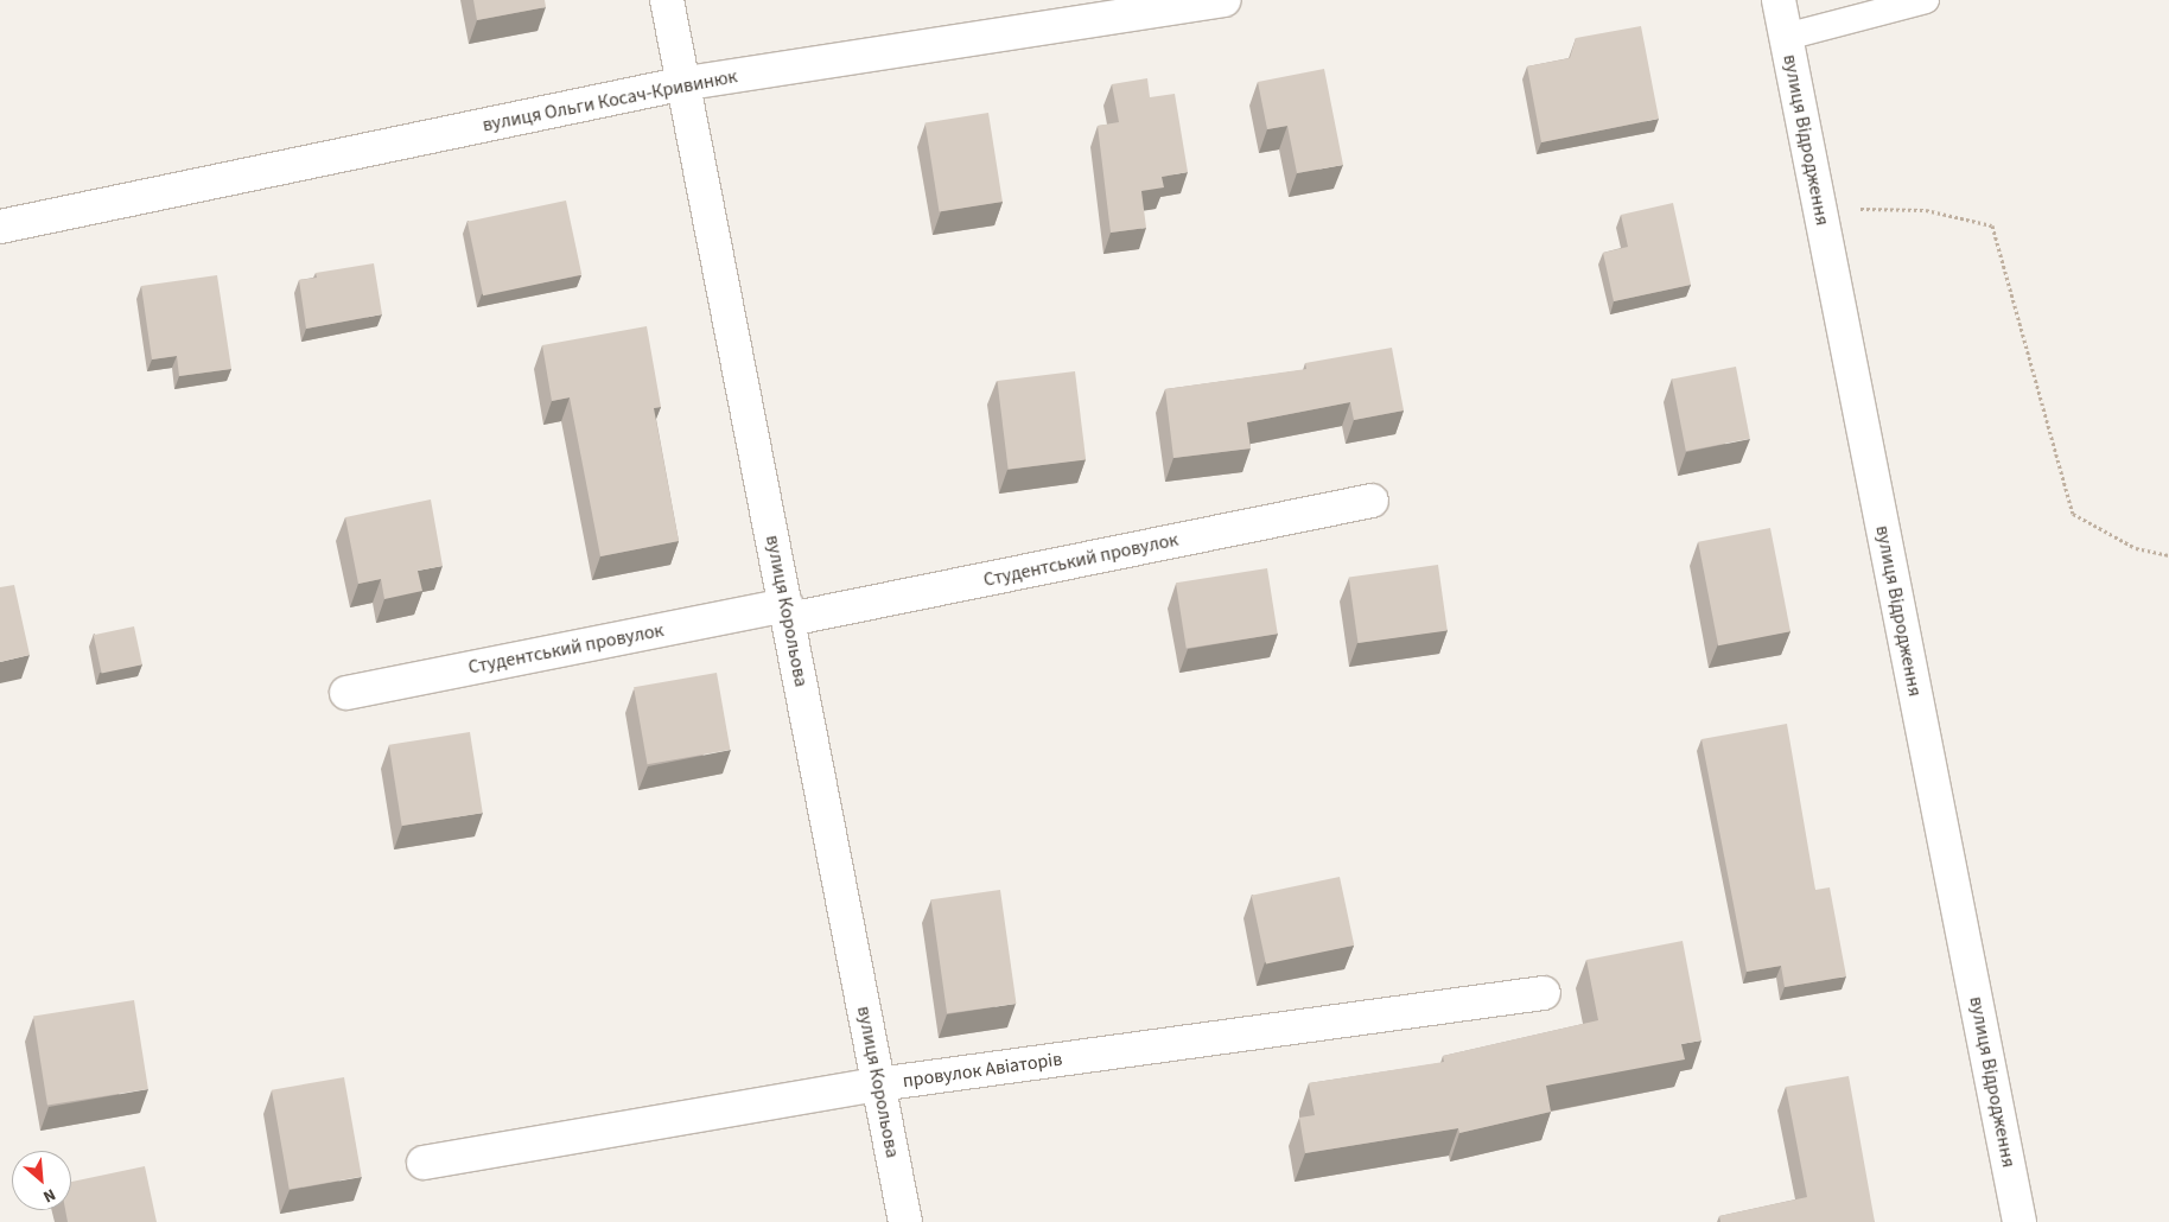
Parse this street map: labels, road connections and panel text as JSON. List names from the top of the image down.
{
  "streets": {
    "street": [
      "вулиця Ольги Косач-Кривинюк",
      "вулиця Відродження",
      "Студентський провулок",
      "вулиця Корольова",
      "провулок Авіаторів"
    ]
  },
  "crossings": [
    ["вулиця Ольги Косач-Кривинюк", "вулиця Корольова"],
    ["Студентський провулок", "вулиця Корольова"],
    ["вулиця Корольова", "провулок Авіаторів"]
  ],
  "north": "bottom right"
}
